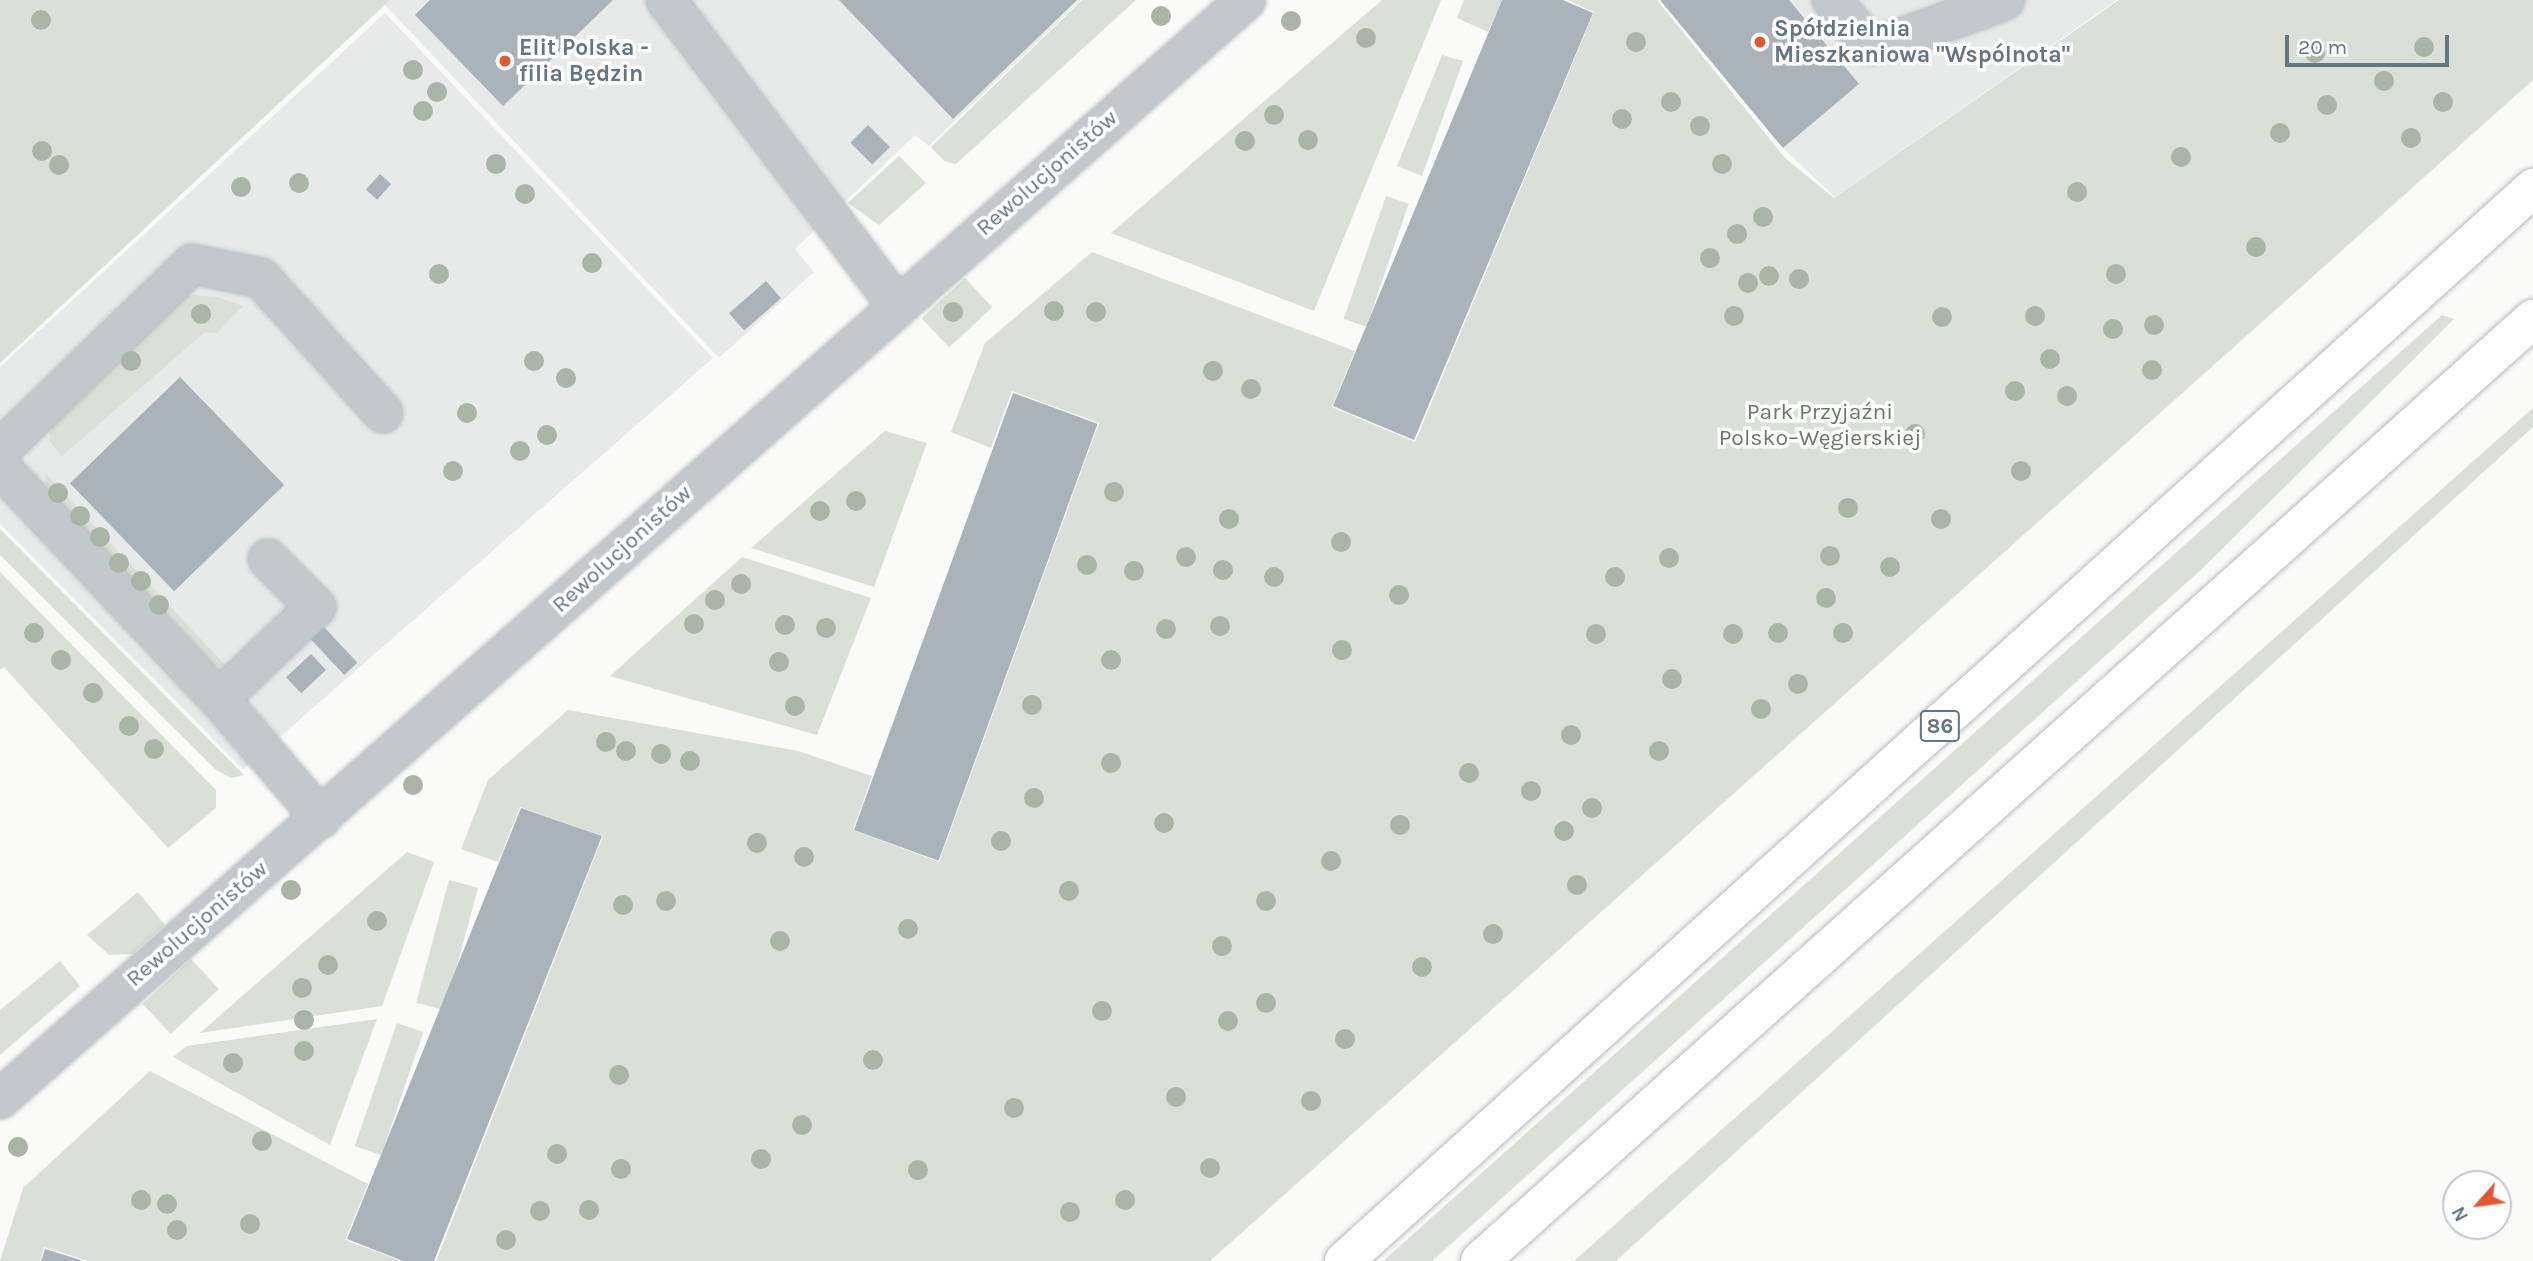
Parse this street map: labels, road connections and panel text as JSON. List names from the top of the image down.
{
  "streets": {
    "main road": ["86"],
    "street": ["Rewolucjonistów"]
  },
  "parks": ["Park Przyjaźni Polsko–Węgierskiej"],
  "places": ["Spółdzielnia Mieszkaniowa \"Wspólnota\"", "Elit Polska - filia Będzin"],
  "scale_bar": "20 m",
  "north": "bottom left"
}
